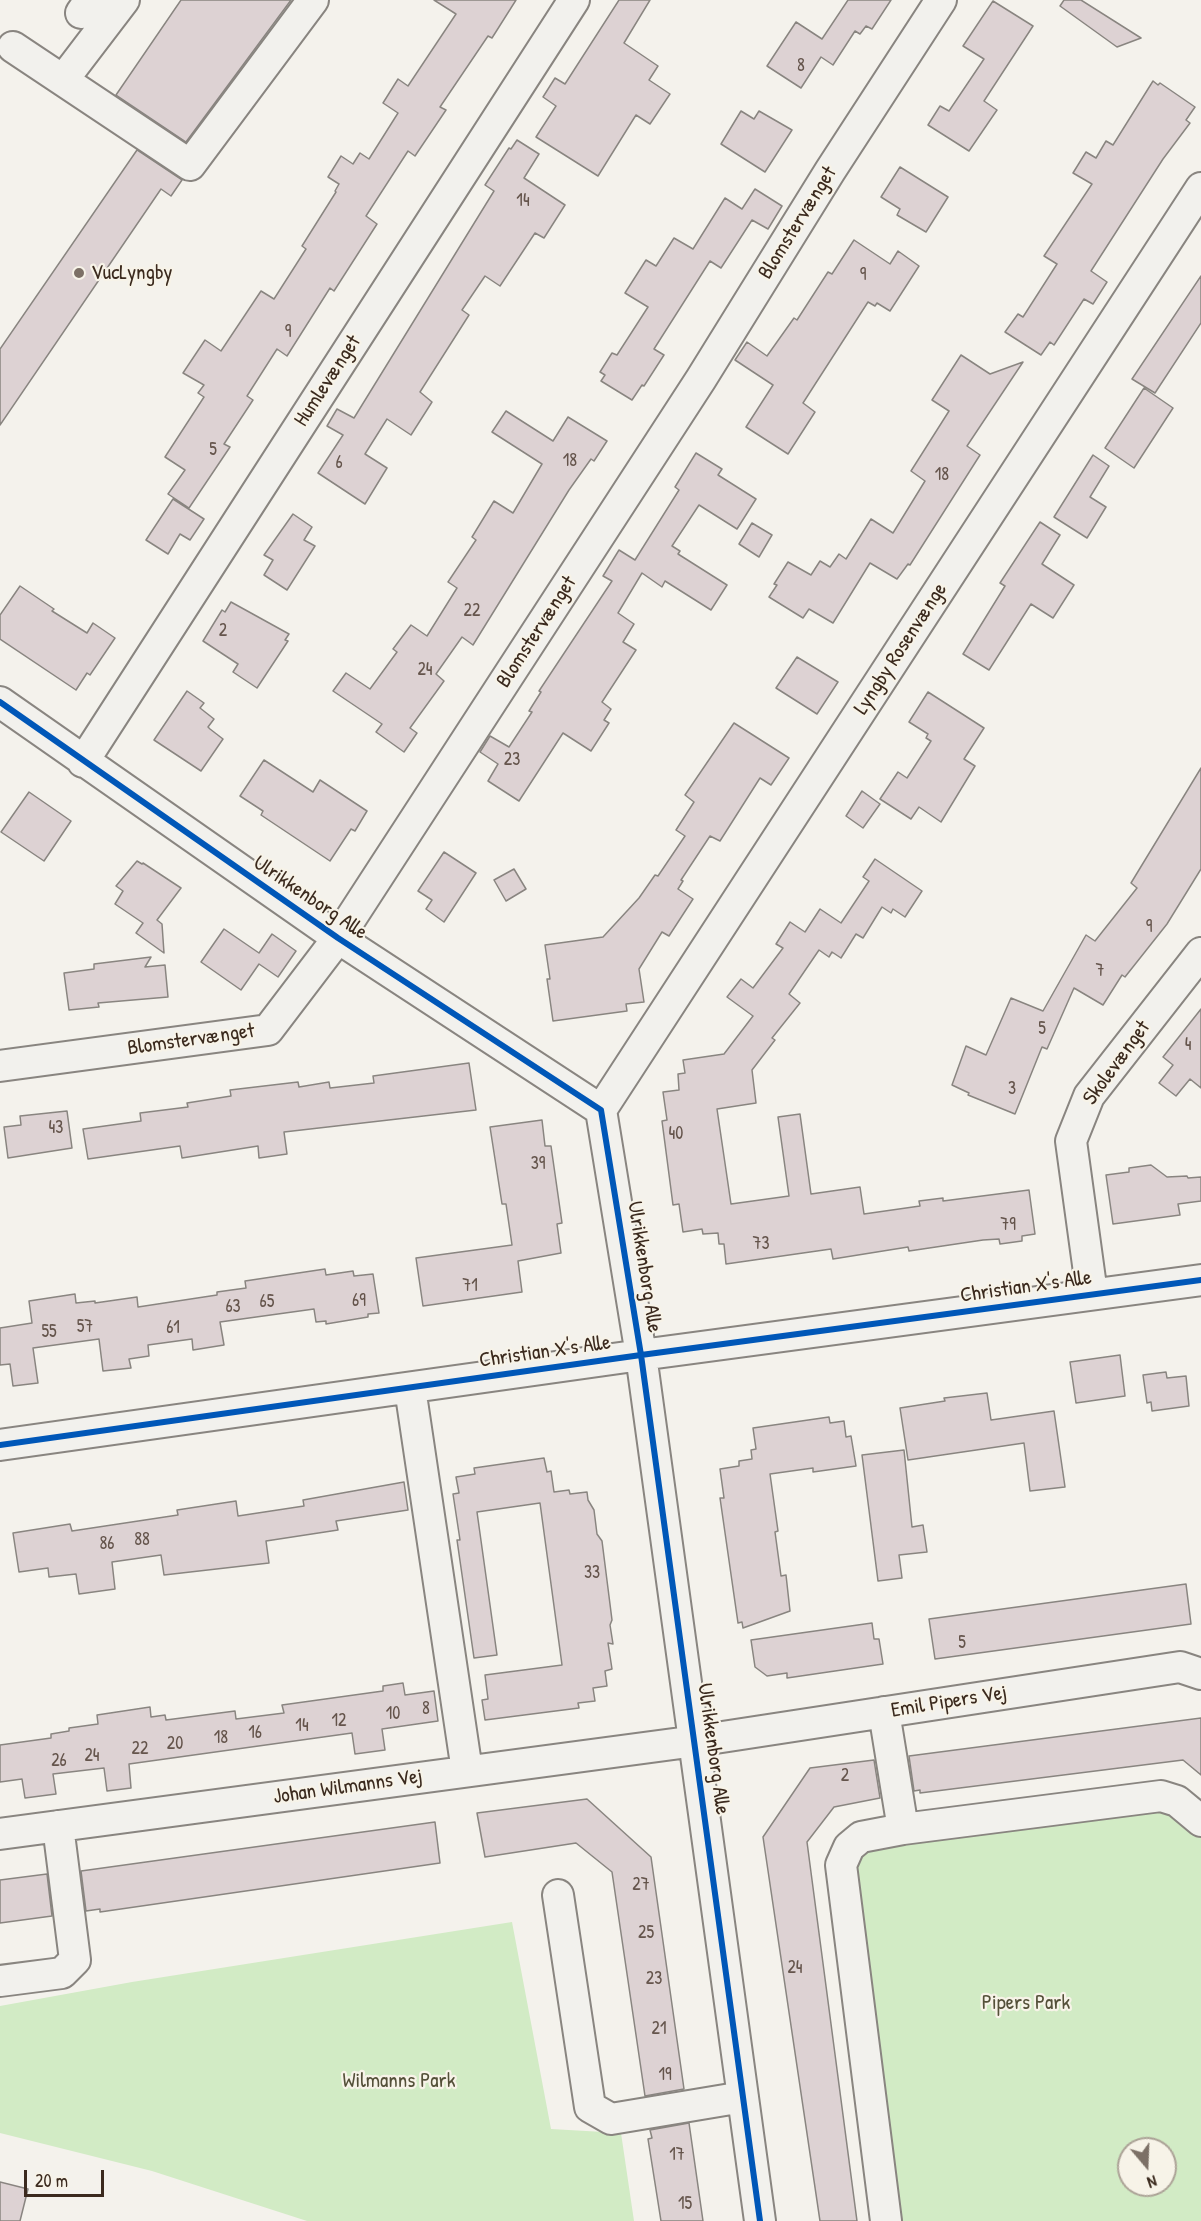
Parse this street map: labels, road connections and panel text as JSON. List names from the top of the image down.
{
  "streets": {
    "street": [
      "Blomstervænget",
      "Humlevænget",
      "Lyngby Rosenvænge",
      "Ulrikkenborg Alle",
      "Skolevænget",
      "Christian X's Alle",
      "Emil Pipers Vej",
      "Johan Wilmanns Vej"
    ]
  },
  "crossings": [
    ["Blomstervænget", "Ulrikkenborg Alle"],
    ["Humlevænget", "Ulrikkenborg Alle"],
    ["Lyngby Rosenvænge", "Ulrikkenborg Alle"],
    ["Ulrikkenborg Alle", "Christian X's Alle"],
    ["Ulrikkenborg Alle", "Emil Pipers Vej"],
    ["Ulrikkenborg Alle", "Johan Wilmanns Vej"],
    ["Skolevænget", "Christian X's Alle"],
    ["Emil Pipers Vej", "Johan Wilmanns Vej"]
  ],
  "parks": ["Pipers Park", "Wilmanns Park"],
  "places": ["VucLyngby"],
  "house_numbers": [
    "8",
    "14",
    "9",
    "9",
    "5",
    "18",
    "6",
    "18",
    "22",
    "2",
    "24",
    "23",
    "9",
    "7",
    "5",
    "4",
    "3",
    "43",
    "40",
    "39",
    "79",
    "73",
    "71",
    "69",
    "65",
    "63",
    "57",
    "61",
    "55",
    "88",
    "86",
    "33",
    "5",
    "8",
    "10",
    "12",
    "14",
    "16",
    "18",
    "20",
    "22",
    "24",
    "26",
    "2",
    "27",
    "25",
    "24",
    "23",
    "21",
    "19",
    "17",
    "15"
  ],
  "scale_bar": "20 m",
  "north": "bottom"
}
